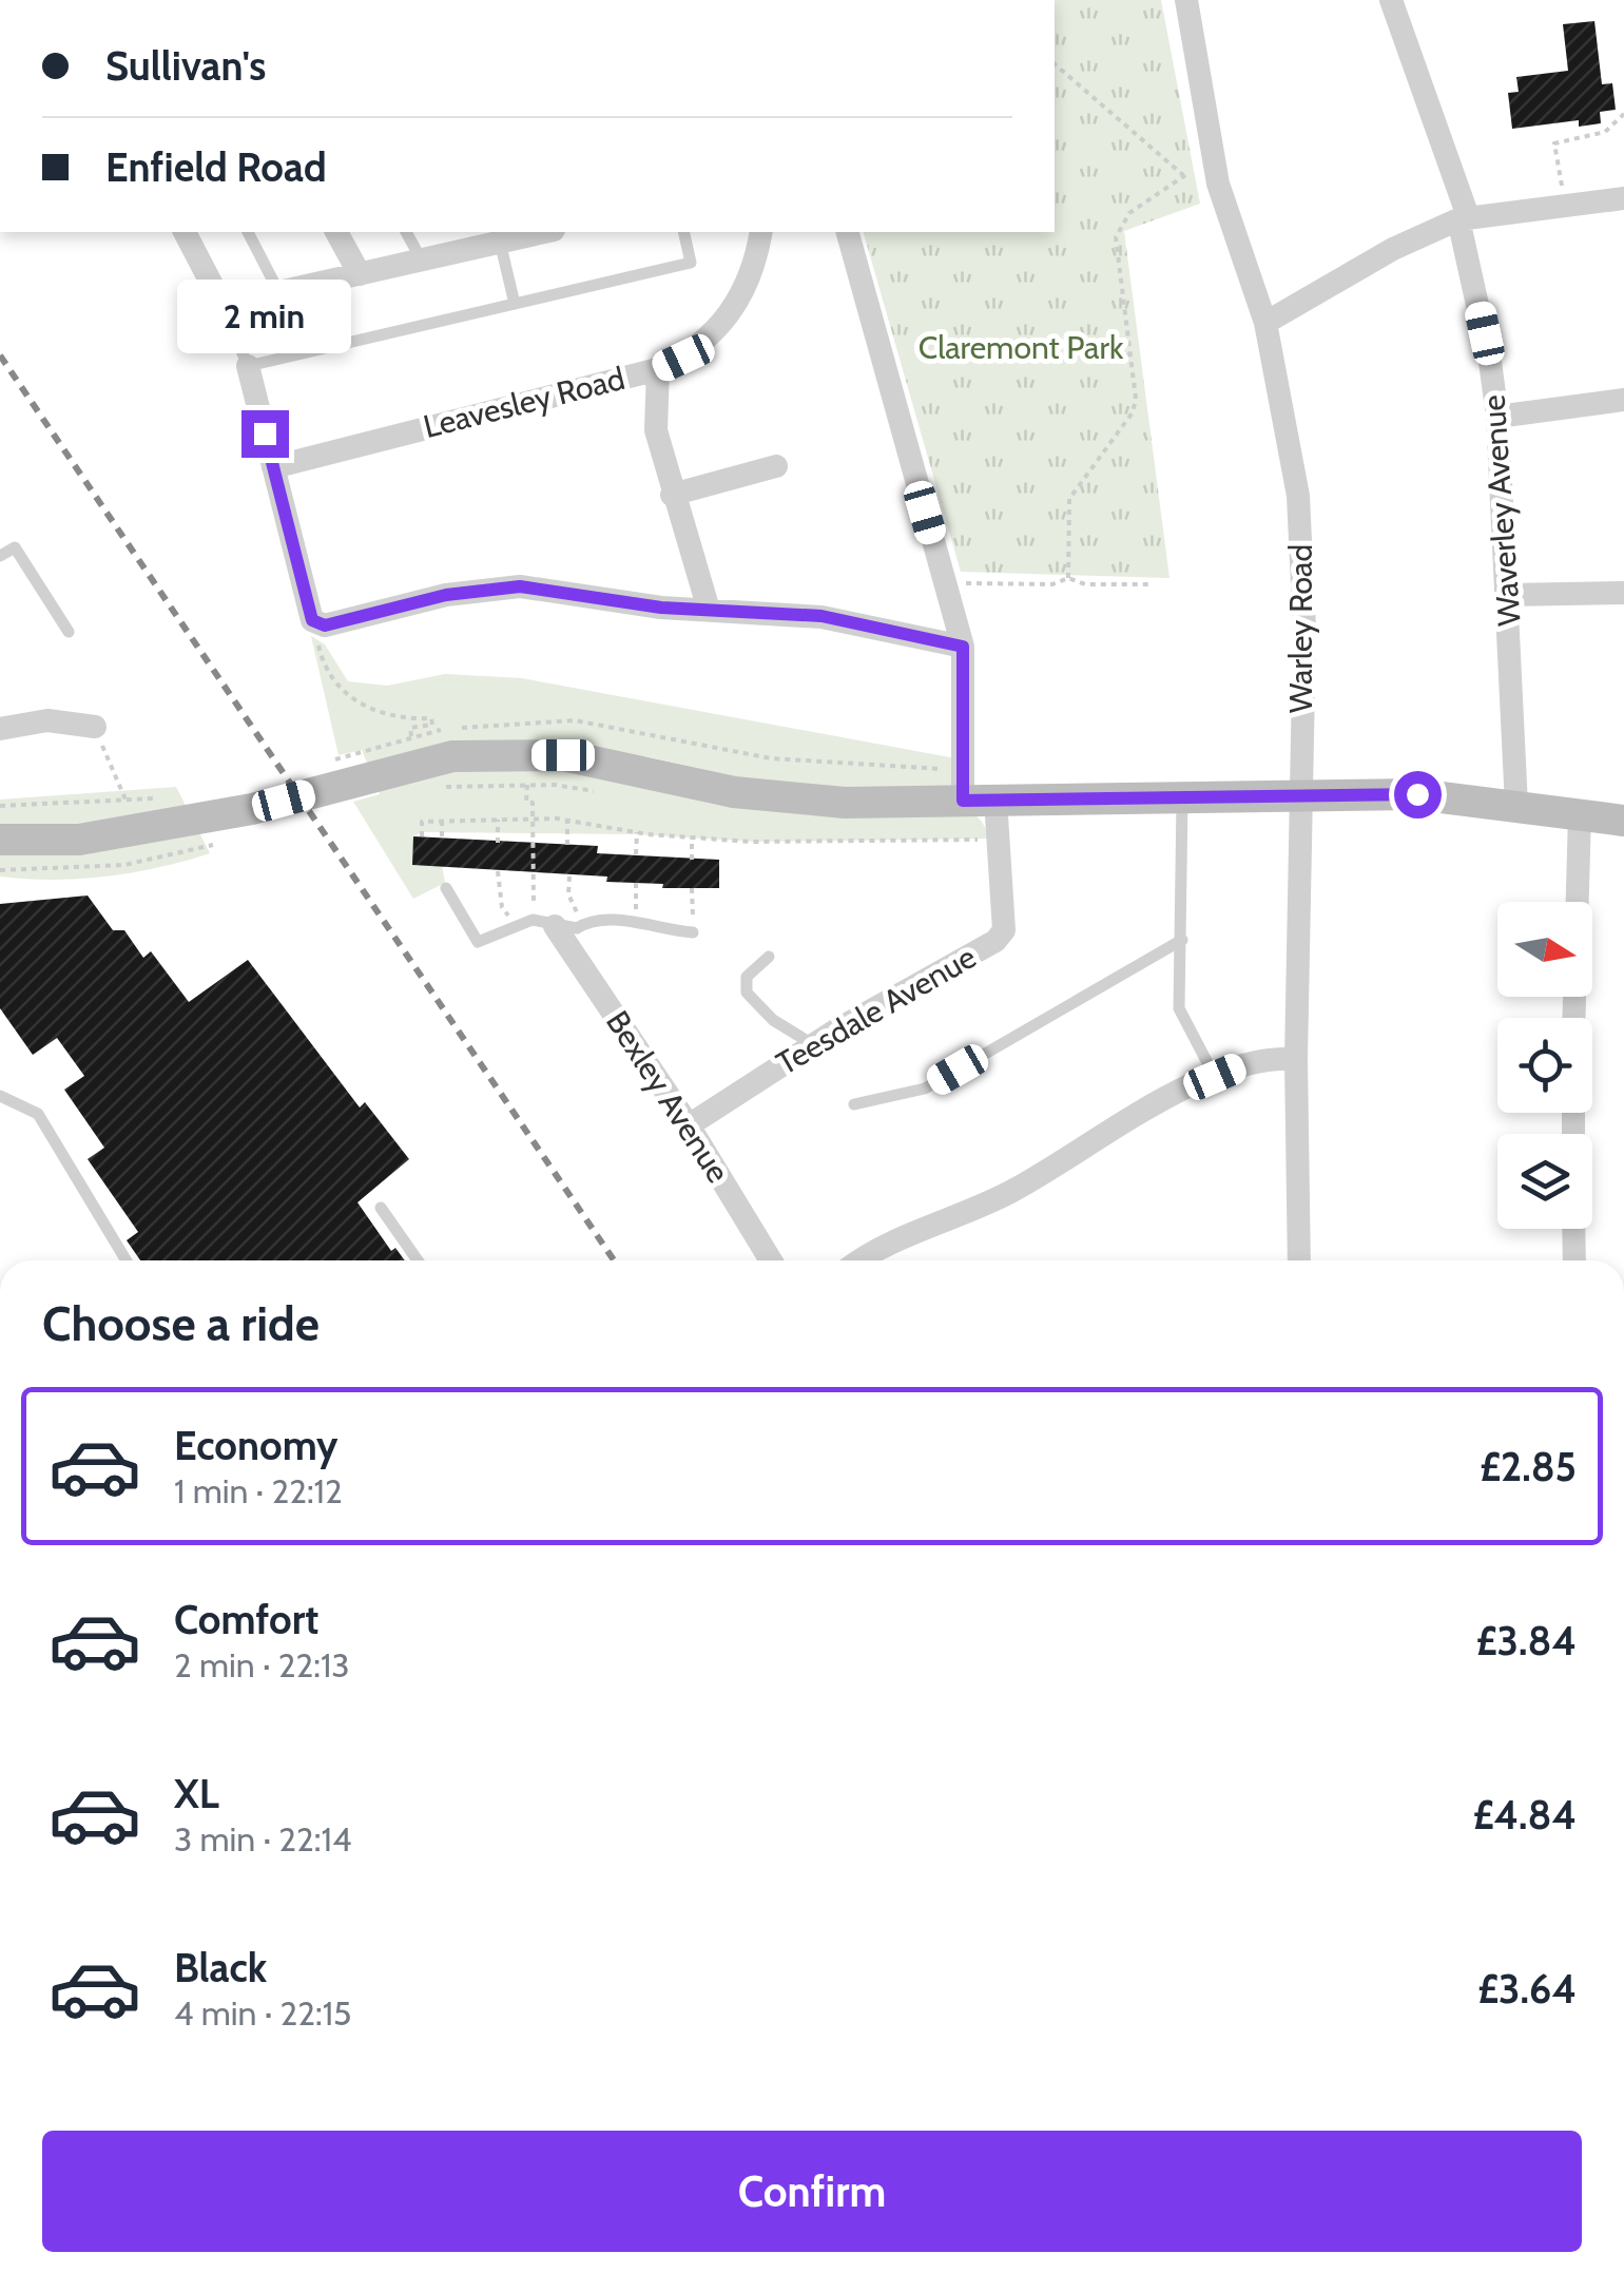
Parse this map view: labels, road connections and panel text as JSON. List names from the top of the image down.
{
  "streets": {
    "street": [
      "Leavesley Road",
      "Waverley Avenue",
      "Warley Road",
      "Teesdale Avenue",
      "Bexley Avenue"
    ]
  },
  "crossings": [
    ["Teesdale Avenue", "Bexley Avenue"]
  ],
  "parks": ["Claremont Park"],
  "north": "right",
  "page": {
    "banner": ["Sullivan's", "Enfield Road"],
    "bubble": "2 min",
    "heading": "Choose a ride",
    "list": [
      {
        "name": "Economy",
        "note": "1 min · 22:12",
        "value": "£2.85"
      },
      {
        "name": "Comfort",
        "note": "2 min · 22:13",
        "value": "£3.84"
      },
      {
        "name": "XL",
        "note": "3 min · 22:14",
        "value": "£4.84"
      },
      {
        "name": "Black",
        "note": "4 min · 22:15",
        "value": "£3.64"
      }
    ],
    "buttons": "Confirm"
  }
}
